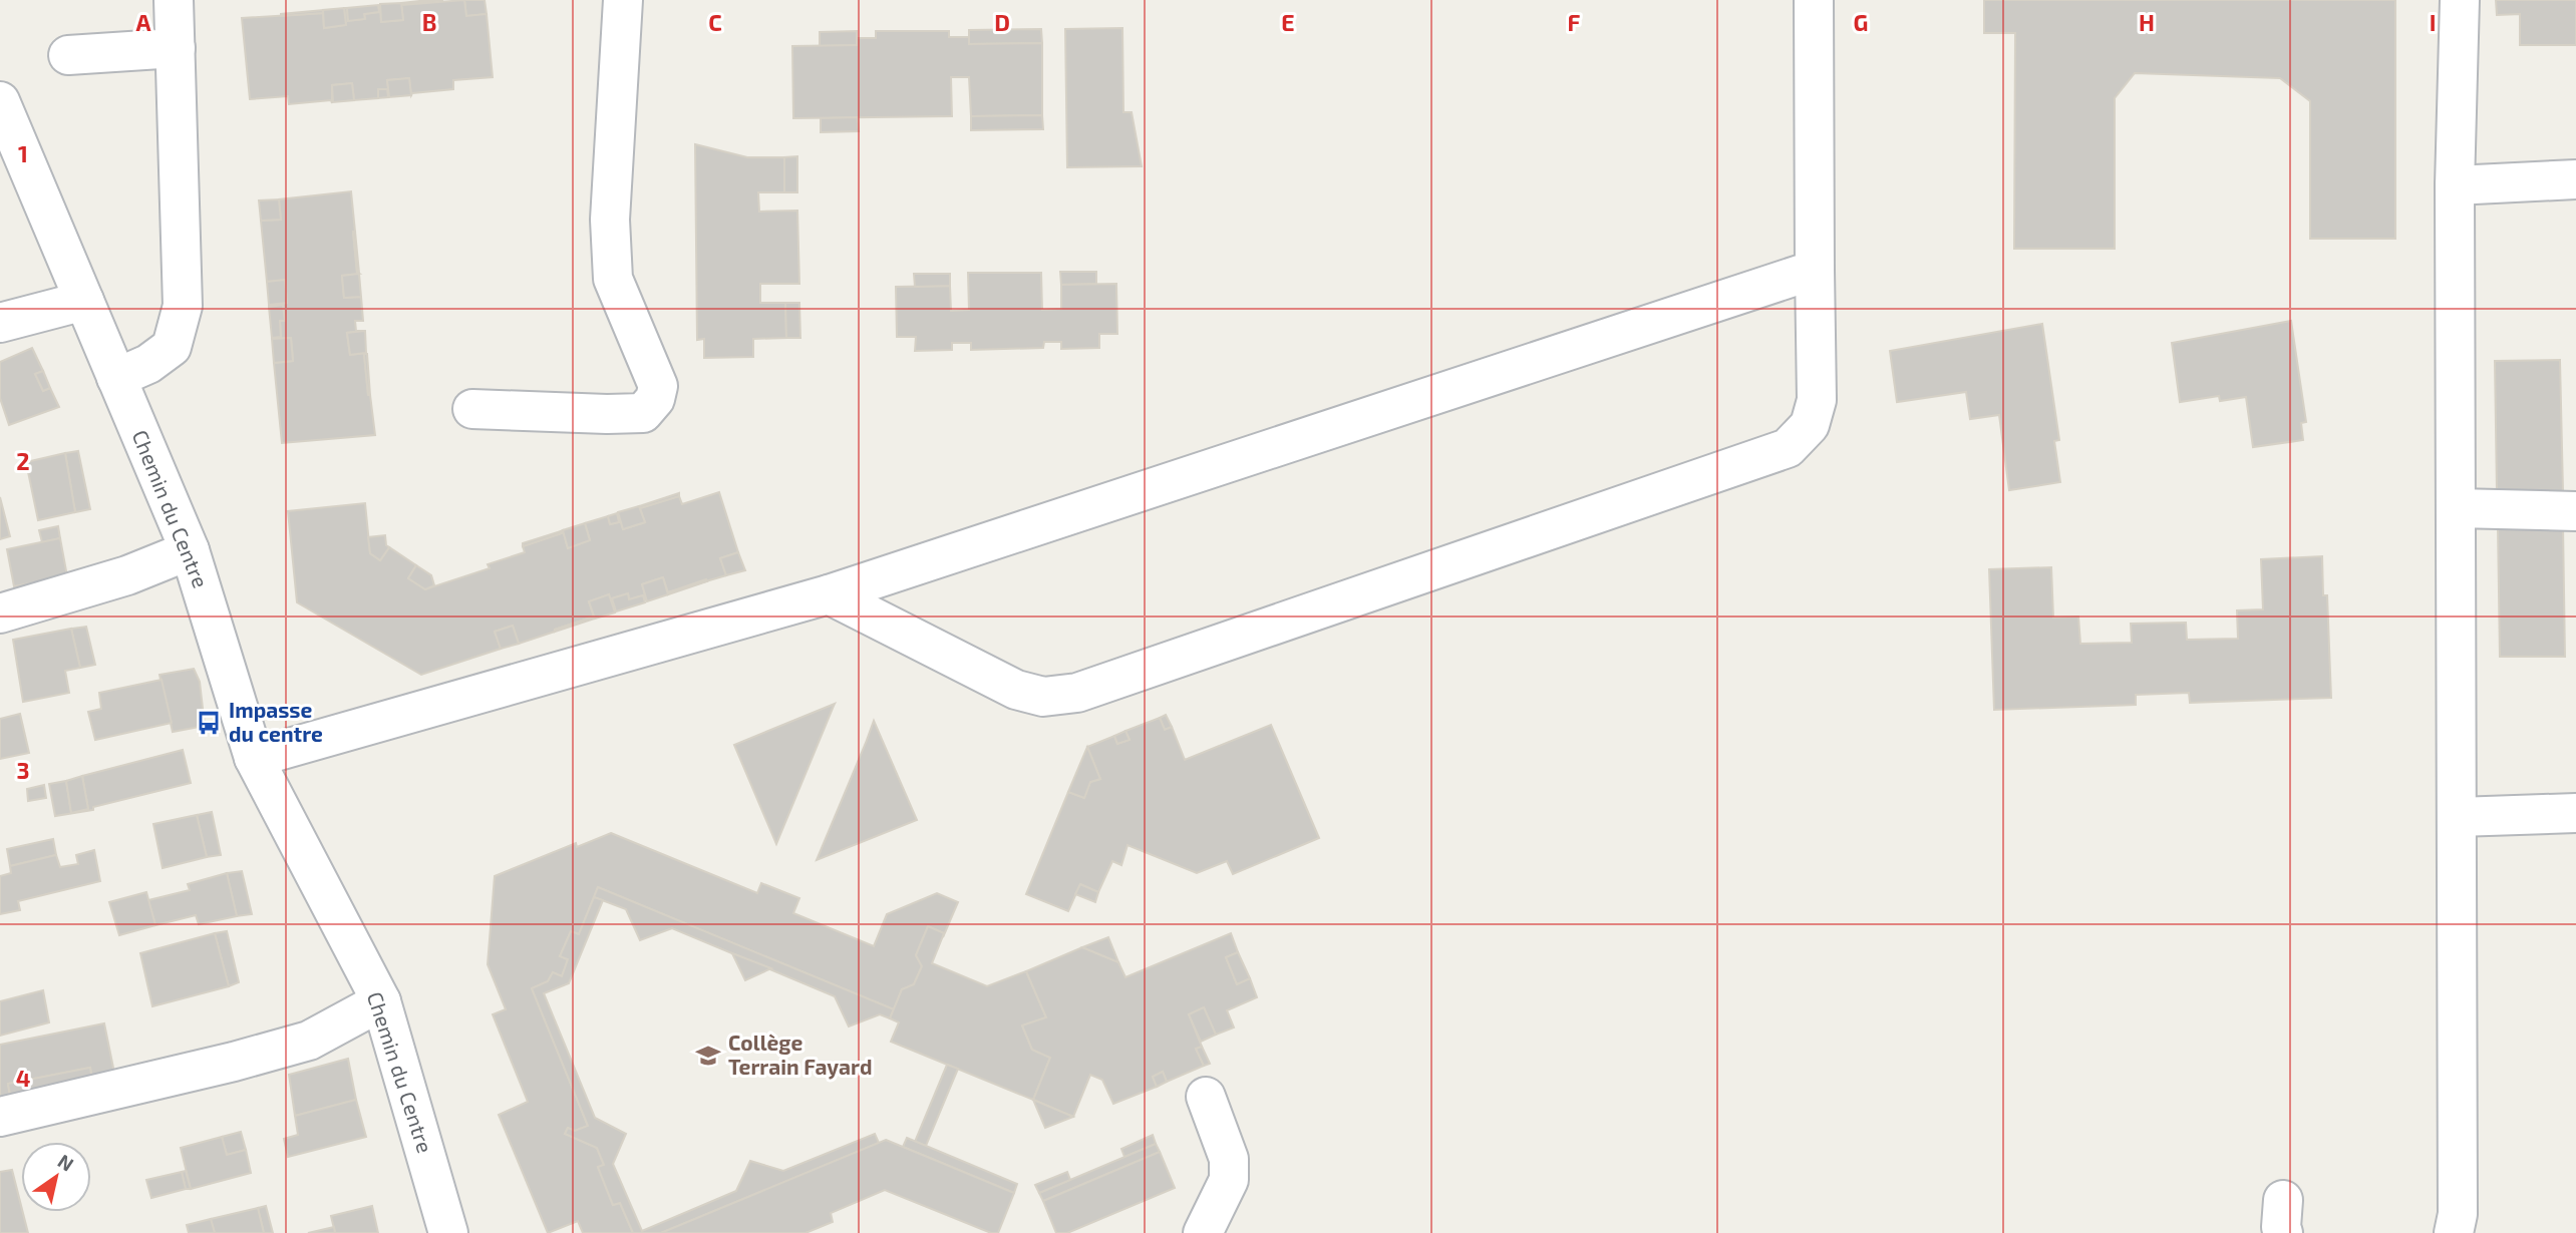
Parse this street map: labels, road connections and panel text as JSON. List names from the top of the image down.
{
  "streets": {
    "street": ["Chemin du Centre"]
  },
  "places": {
    "bus stop": ["Impasse du centre"],
    "school or university": ["Collège Terrain Fayard"]
  },
  "north": "top right",
  "grid": {
    "columns": [
      "A",
      "B",
      "C",
      "D",
      "E",
      "F",
      "G",
      "H",
      "I"
    ],
    "rows": [
      "1",
      "2",
      "3",
      "4"
    ]
  }
}
